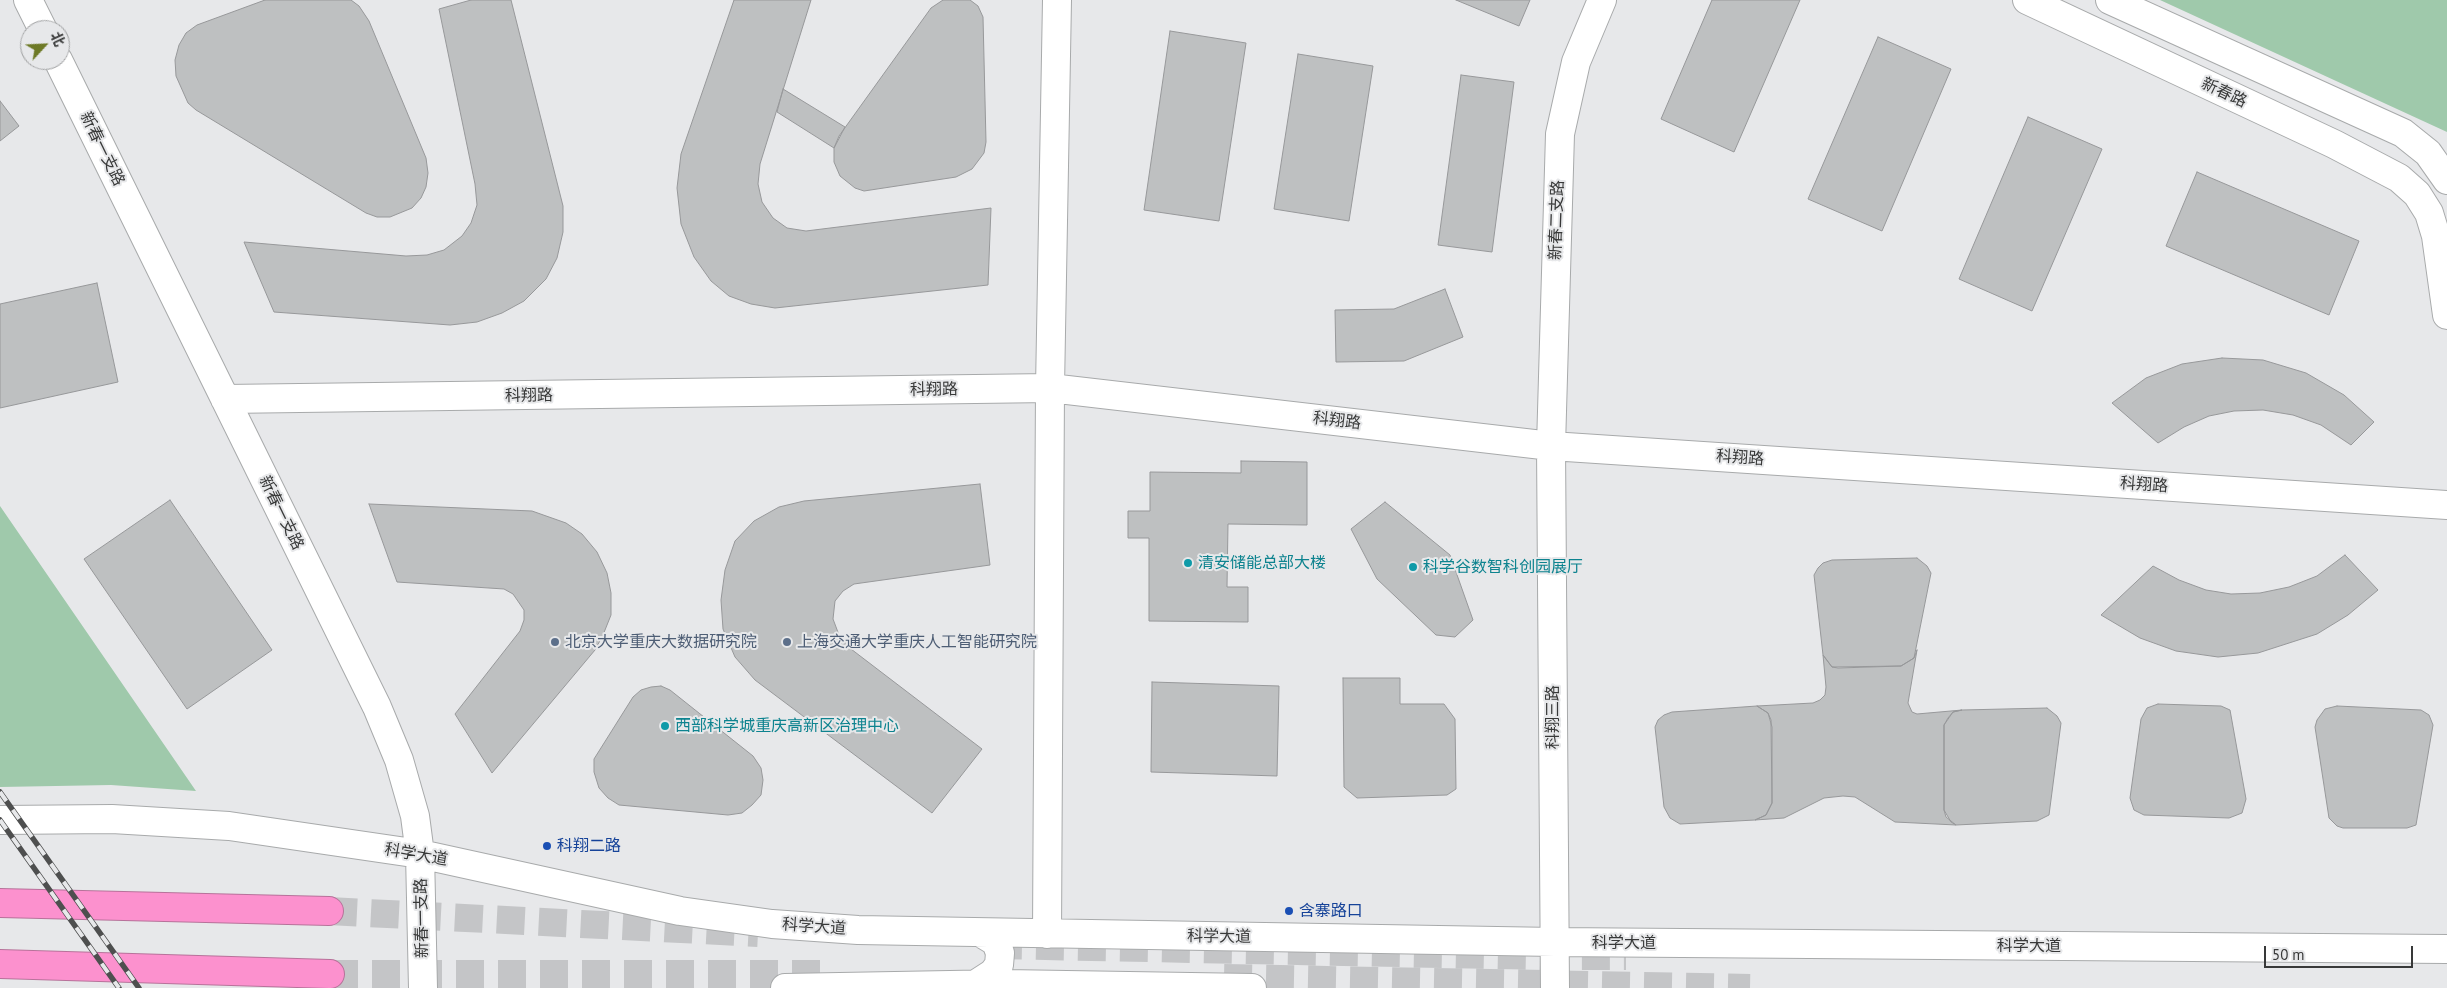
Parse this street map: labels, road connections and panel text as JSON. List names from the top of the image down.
{
  "streets": {
    "street": [
      "新春路",
      "新春一支路",
      "新春二支路",
      "科翔路",
      "科翔三路",
      "科学大道"
    ]
  },
  "crossings": [
    ["新春一支路", "科翔路"],
    ["新春一支路", "科学大道"],
    ["新春二支路", "科翔路"],
    ["新春二支路", "科翔三路"],
    ["科翔路", "科翔三路"],
    ["科翔三路", "科学大道"]
  ],
  "places": [
    "清安储能总部大楼",
    "科学谷数智科创园展厅",
    "北京大学重庆大数据研究院",
    "上海交通大学重庆人工智能研究院",
    "西部科学城重庆高新区治理中心",
    "科翔二路",
    "含寨路口"
  ],
  "scale_bar": "50 m",
  "north": "top right"
}
